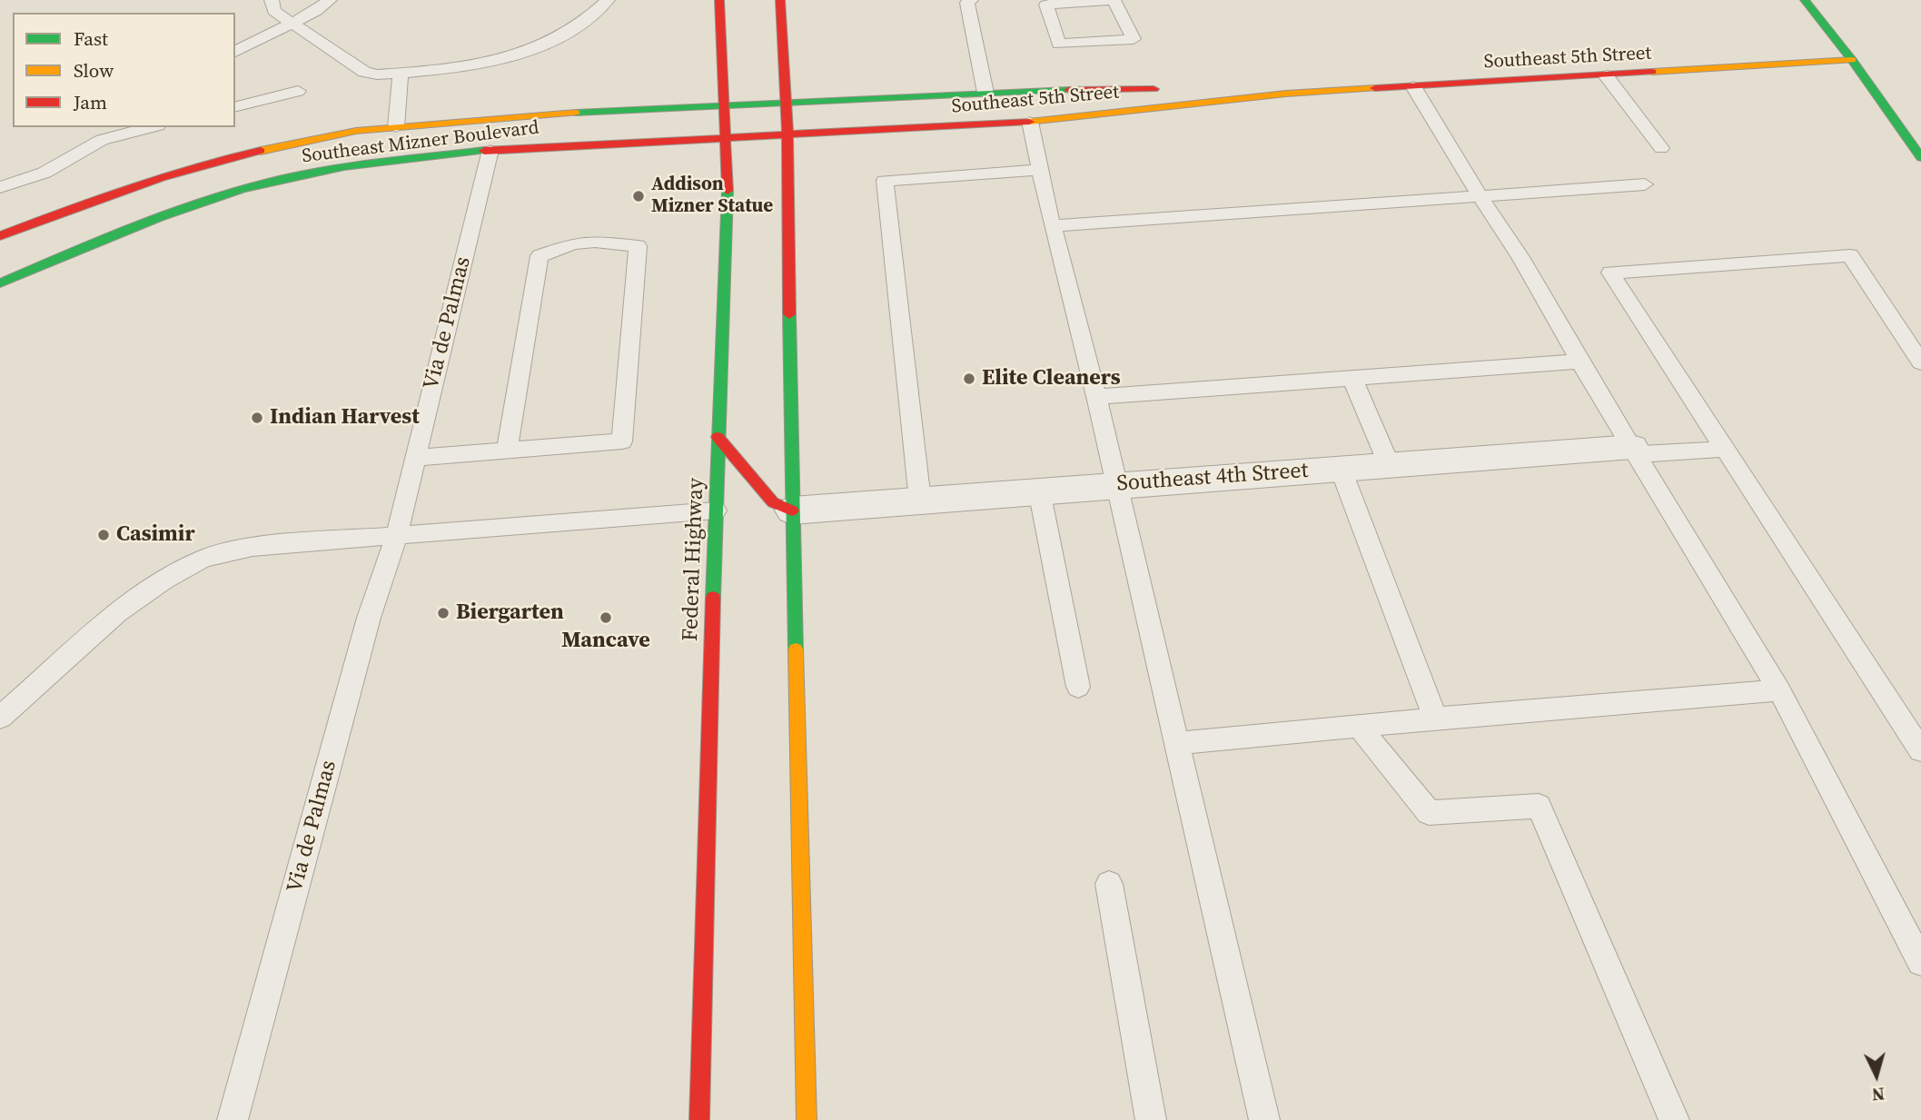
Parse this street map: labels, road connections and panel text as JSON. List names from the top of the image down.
{
  "streets": {
    "main road": ["Southeast 5th Street", "Southeast Mizner Boulevard", "Federal Highway"],
    "street": ["Southeast 4th Street"],
    "lane": ["Via de Palmas"]
  },
  "crossings": [
    ["Southeast 5th Street", "Southeast Mizner Boulevard"],
    ["Southeast Mizner Boulevard", "Via de Palmas"],
    ["Southeast Mizner Boulevard", "Federal Highway"]
  ],
  "places": [
    "Addison Mizner Statue",
    "Elite Cleaners",
    "Indian Harvest",
    "Casimir",
    "Biergarten",
    "Mancave"
  ],
  "legend": ["Fast", "Slow", "Jam"],
  "north": "bottom"
}
